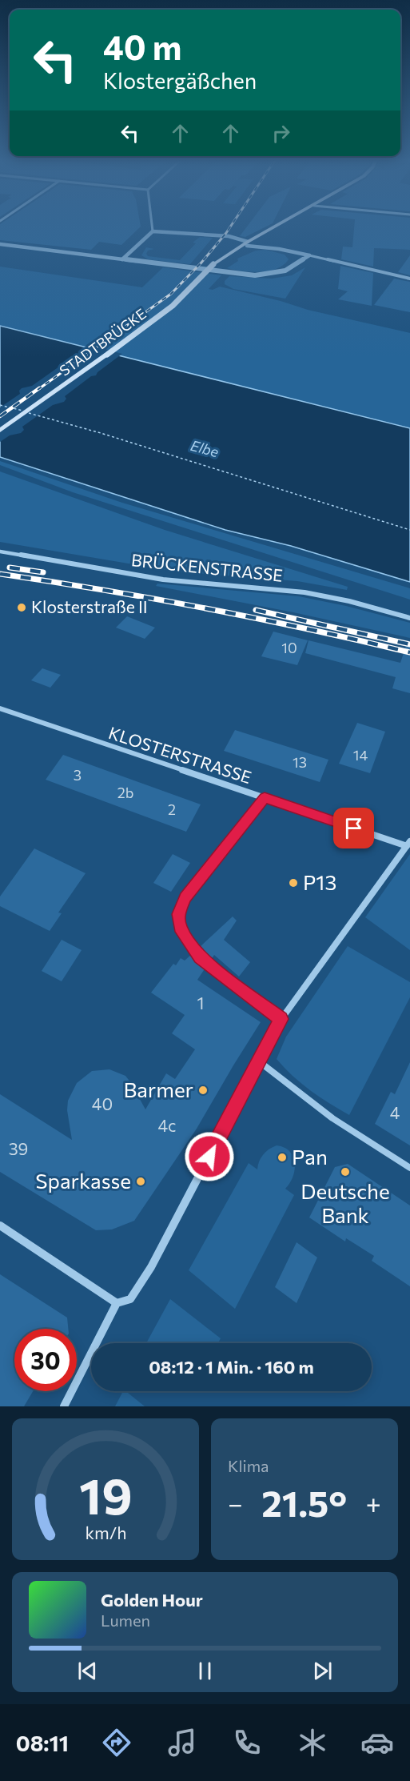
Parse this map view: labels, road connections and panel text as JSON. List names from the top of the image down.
{
  "streets": {
    "main road": ["STADTBRÜCKE"],
    "street": ["BRÜCKENSTRASSE", "KLOSTERSTRASSE"]
  },
  "water": ["Elbe"],
  "places": [
    "Klosterstraße II",
    "P13",
    "Barmer",
    "Pan",
    "Deutsche Bank",
    "Sparkasse"
  ],
  "house_numbers": [
    "10",
    "14",
    "13",
    "3",
    "2b",
    "2",
    "1",
    "40",
    "4",
    "4c",
    "39"
  ],
  "page": {
    "turn": ["40 m", "Klostergäßchen"],
    "limit": "30",
    "trip": "08:12 · 1 Min. · 160 m",
    "tile": "Klima",
    "heat": ["−", "21.5°", "+"],
    "song": ["Golden Hour", "Lumen"],
    "tabs": "08:11",
    "gauge": ["19", "km/h"]
  }
}
